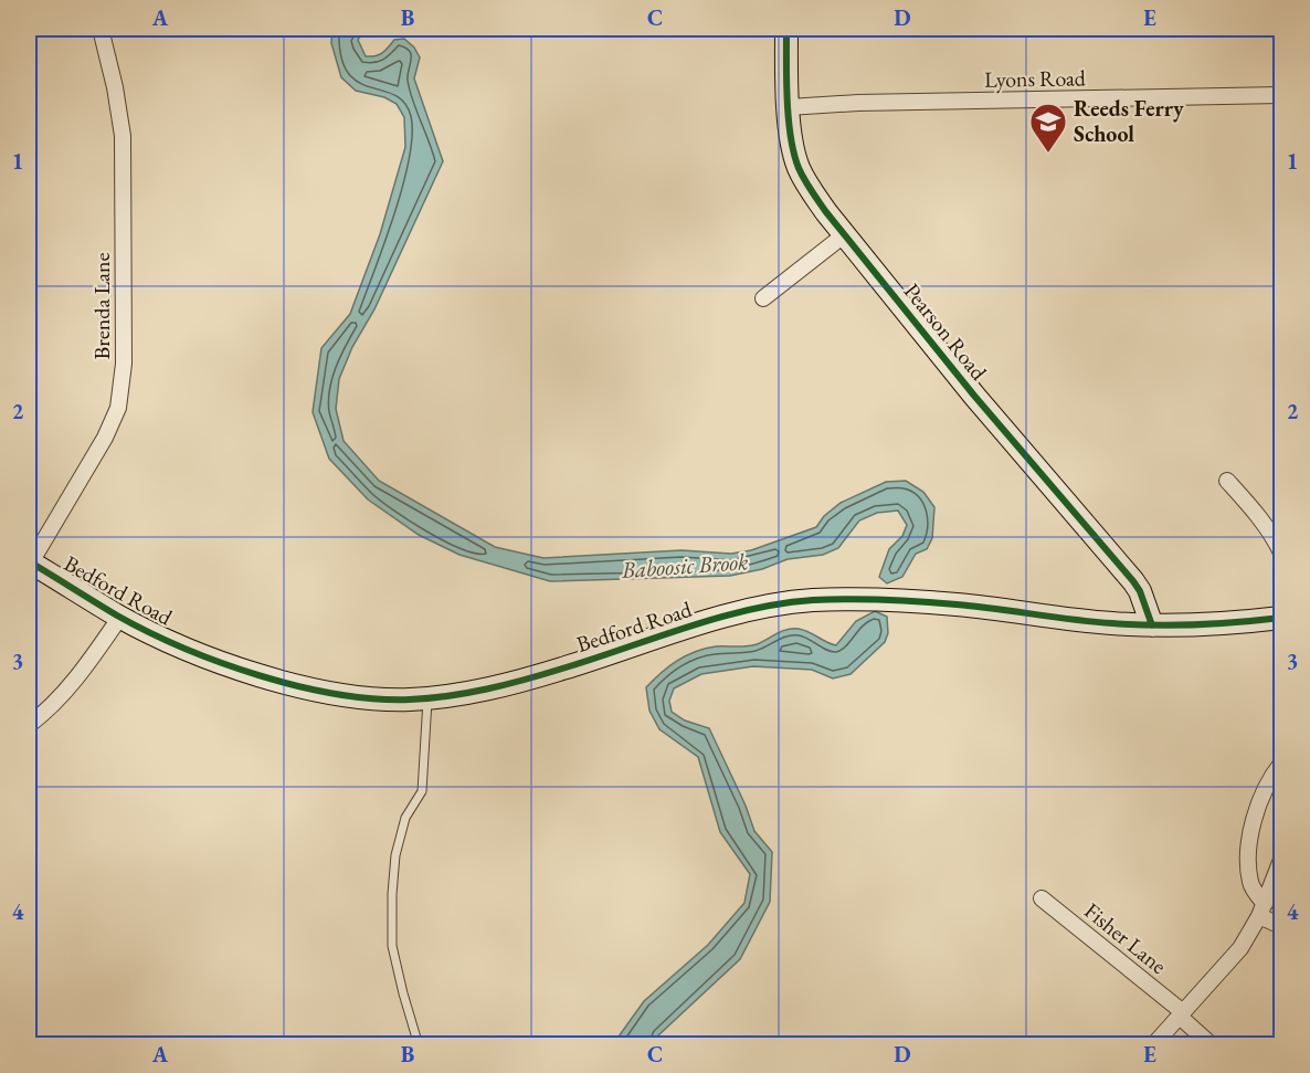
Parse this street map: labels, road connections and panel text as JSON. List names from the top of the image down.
{
  "streets": {
    "street": [
      "Lyons Road",
      "Brenda Lane",
      "Pearson Road",
      "Bedford Road",
      "Fisher Lane"
    ]
  },
  "crossings": [
    ["Lyons Road", "Pearson Road"],
    ["Brenda Lane", "Bedford Road"],
    ["Pearson Road", "Bedford Road"]
  ],
  "water": ["Baboosic Brook"],
  "places": {
    "school or university": ["Reeds Ferry School"]
  },
  "grid": {
    "columns": [
      "A",
      "B",
      "C",
      "D",
      "E"
    ],
    "rows": [
      "1",
      "2",
      "3",
      "4"
    ]
  }
}
